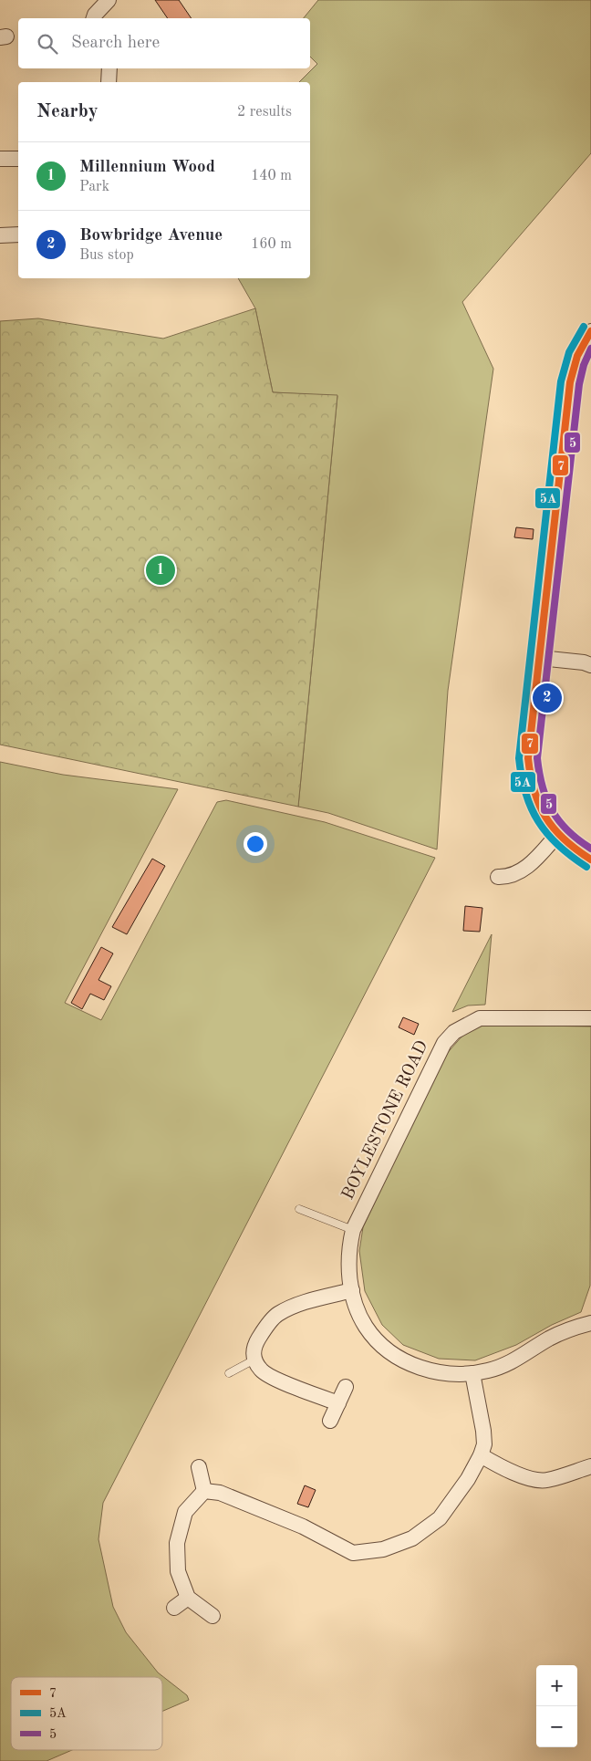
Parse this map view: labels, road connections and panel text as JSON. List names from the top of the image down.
{
  "streets": {
    "street": ["BOYLESTONE ROAD"]
  },
  "lines": ["transit line 5A", "transit line 7", "transit line 5"],
  "legend": ["7", "5A", "5"],
  "page": {
    "search": "Search here",
    "heading": ["Nearby", "2 results"],
    "list": [
      {
        "mark": "1",
        "name": "Millennium Wood",
        "note": "Park",
        "value": "140 m"
      },
      {
        "mark": "2",
        "name": "Bowbridge Avenue",
        "note": "Bus stop",
        "value": "160 m"
      }
    ],
    "pins": ["1", "2"],
    "map_buttons": ["+", "−"]
  }
}
